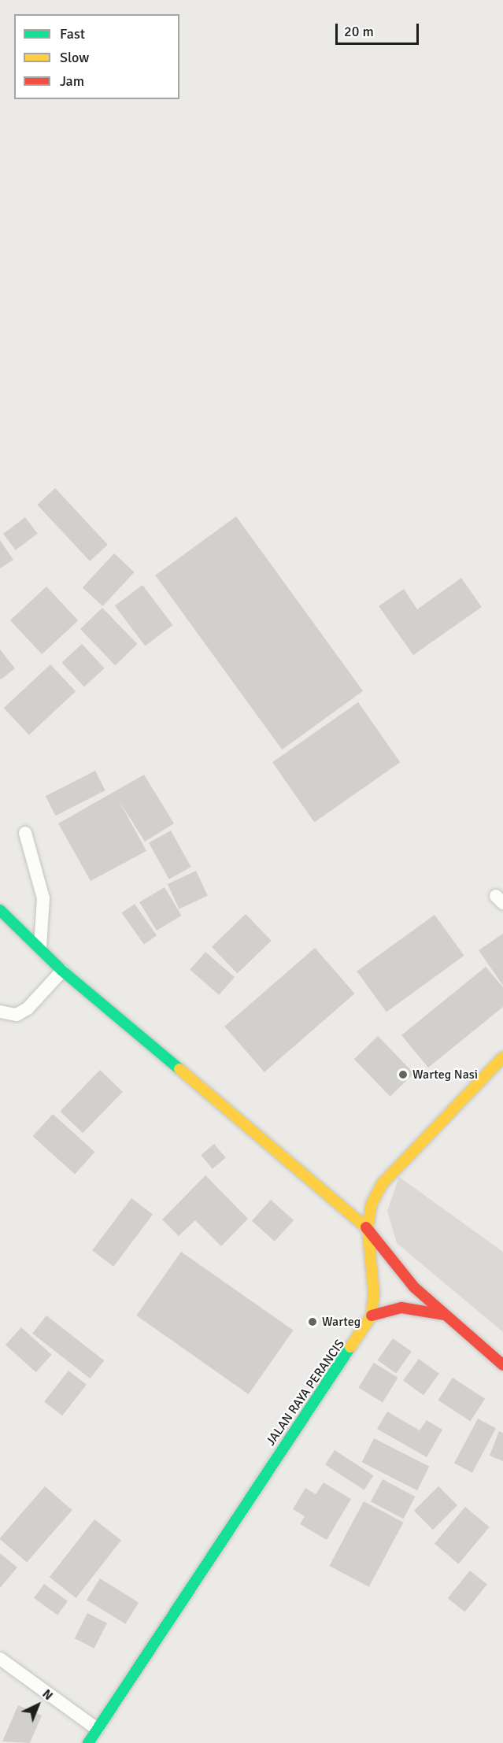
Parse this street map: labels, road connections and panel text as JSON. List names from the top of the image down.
{
  "streets": {
    "main road": ["JALAN RAYA PERANCIS"]
  },
  "places": ["Warteg Nasi", "Warteg"],
  "legend": ["Fast", "Slow", "Jam"],
  "scale_bar": "20 m",
  "north": "top right"
}
